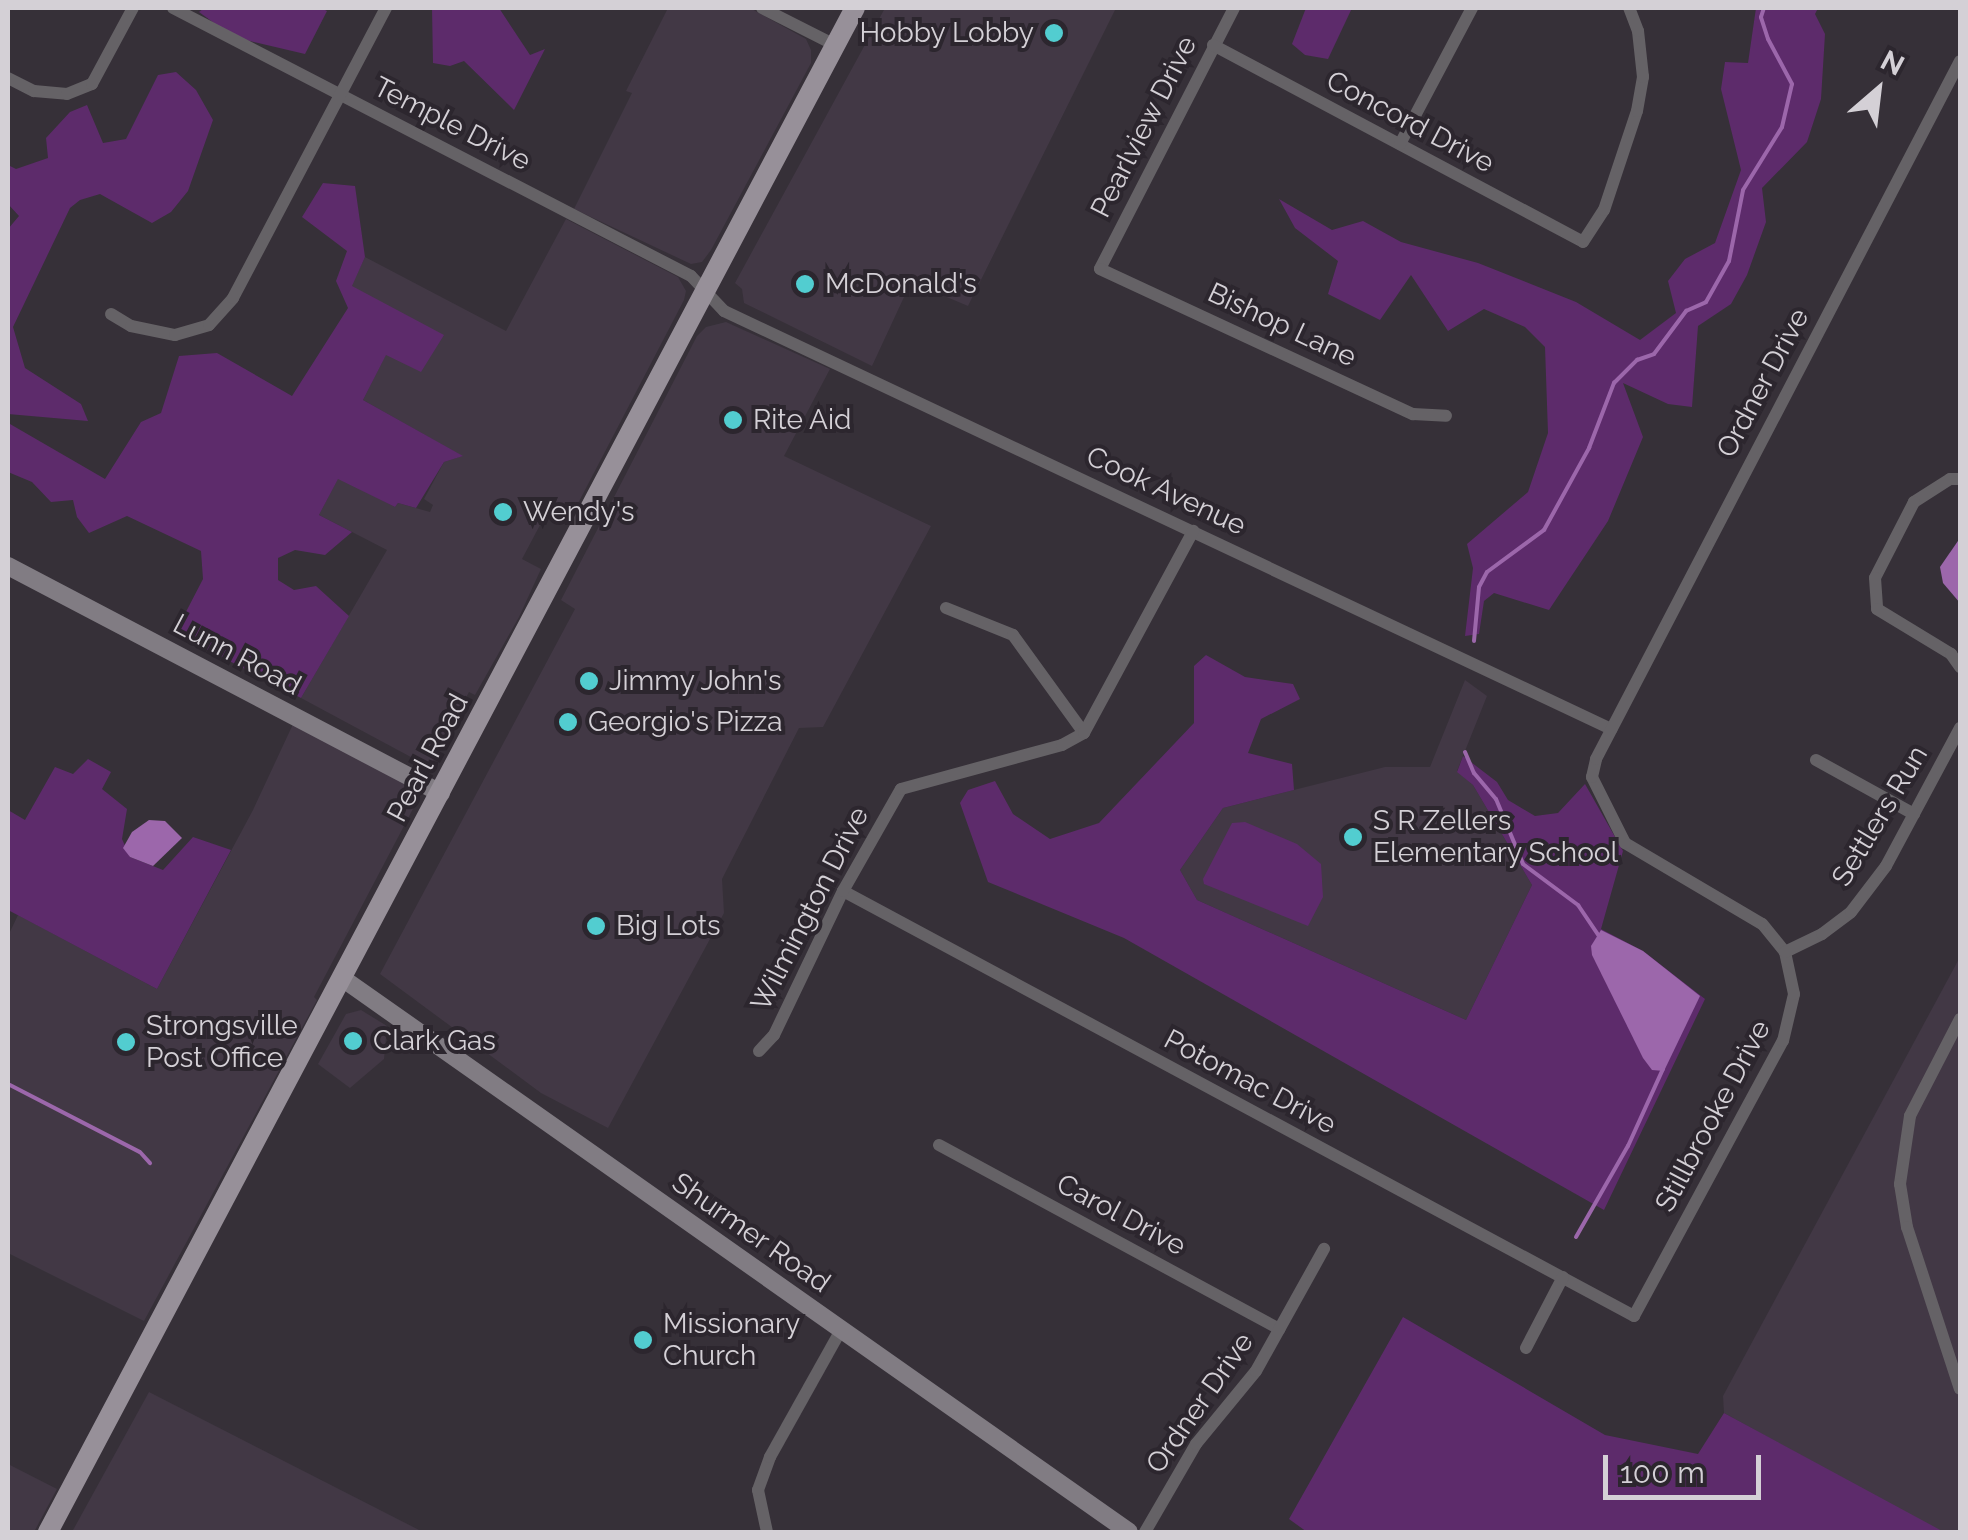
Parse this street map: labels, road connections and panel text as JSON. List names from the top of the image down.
{
  "streets": {
    "main road": ["Pearl Road"],
    "street": [
      "Concord Drive",
      "Temple Drive",
      "Pearlview Drive",
      "Bishop Lane",
      "Ordner Drive",
      "Cook Avenue",
      "Lunn Road",
      "Settlers Run",
      "Wilmington Drive",
      "Potomac Drive",
      "Stillbrooke Drive",
      "Carol Drive",
      "Shurmer Road"
    ]
  },
  "crossings": [
    ["Concord Drive", "Pearlview Drive"],
    ["Temple Drive", "Cook Avenue"],
    ["Temple Drive", "Pearl Road"],
    ["Pearlview Drive", "Bishop Lane"],
    ["Ordner Drive", "Cook Avenue"],
    ["Ordner Drive", "Carol Drive"],
    ["Cook Avenue", "Pearl Road"],
    ["Lunn Road", "Pearl Road"],
    ["Pearl Road", "Shurmer Road"],
    ["Settlers Run", "Stillbrooke Drive"],
    ["Wilmington Drive", "Potomac Drive"],
    ["Potomac Drive", "Stillbrooke Drive"]
  ],
  "places": [
    "Hobby Lobby",
    "McDonald's",
    "Rite Aid",
    "Wendy's",
    "Jimmy John's",
    "Georgio's Pizza",
    "S R Zellers Elementary School",
    "Big Lots",
    "Clark Gas",
    "Strongsville Post Office",
    "Missionary Church"
  ],
  "scale_bar": "100 m",
  "north": "top right"
}
